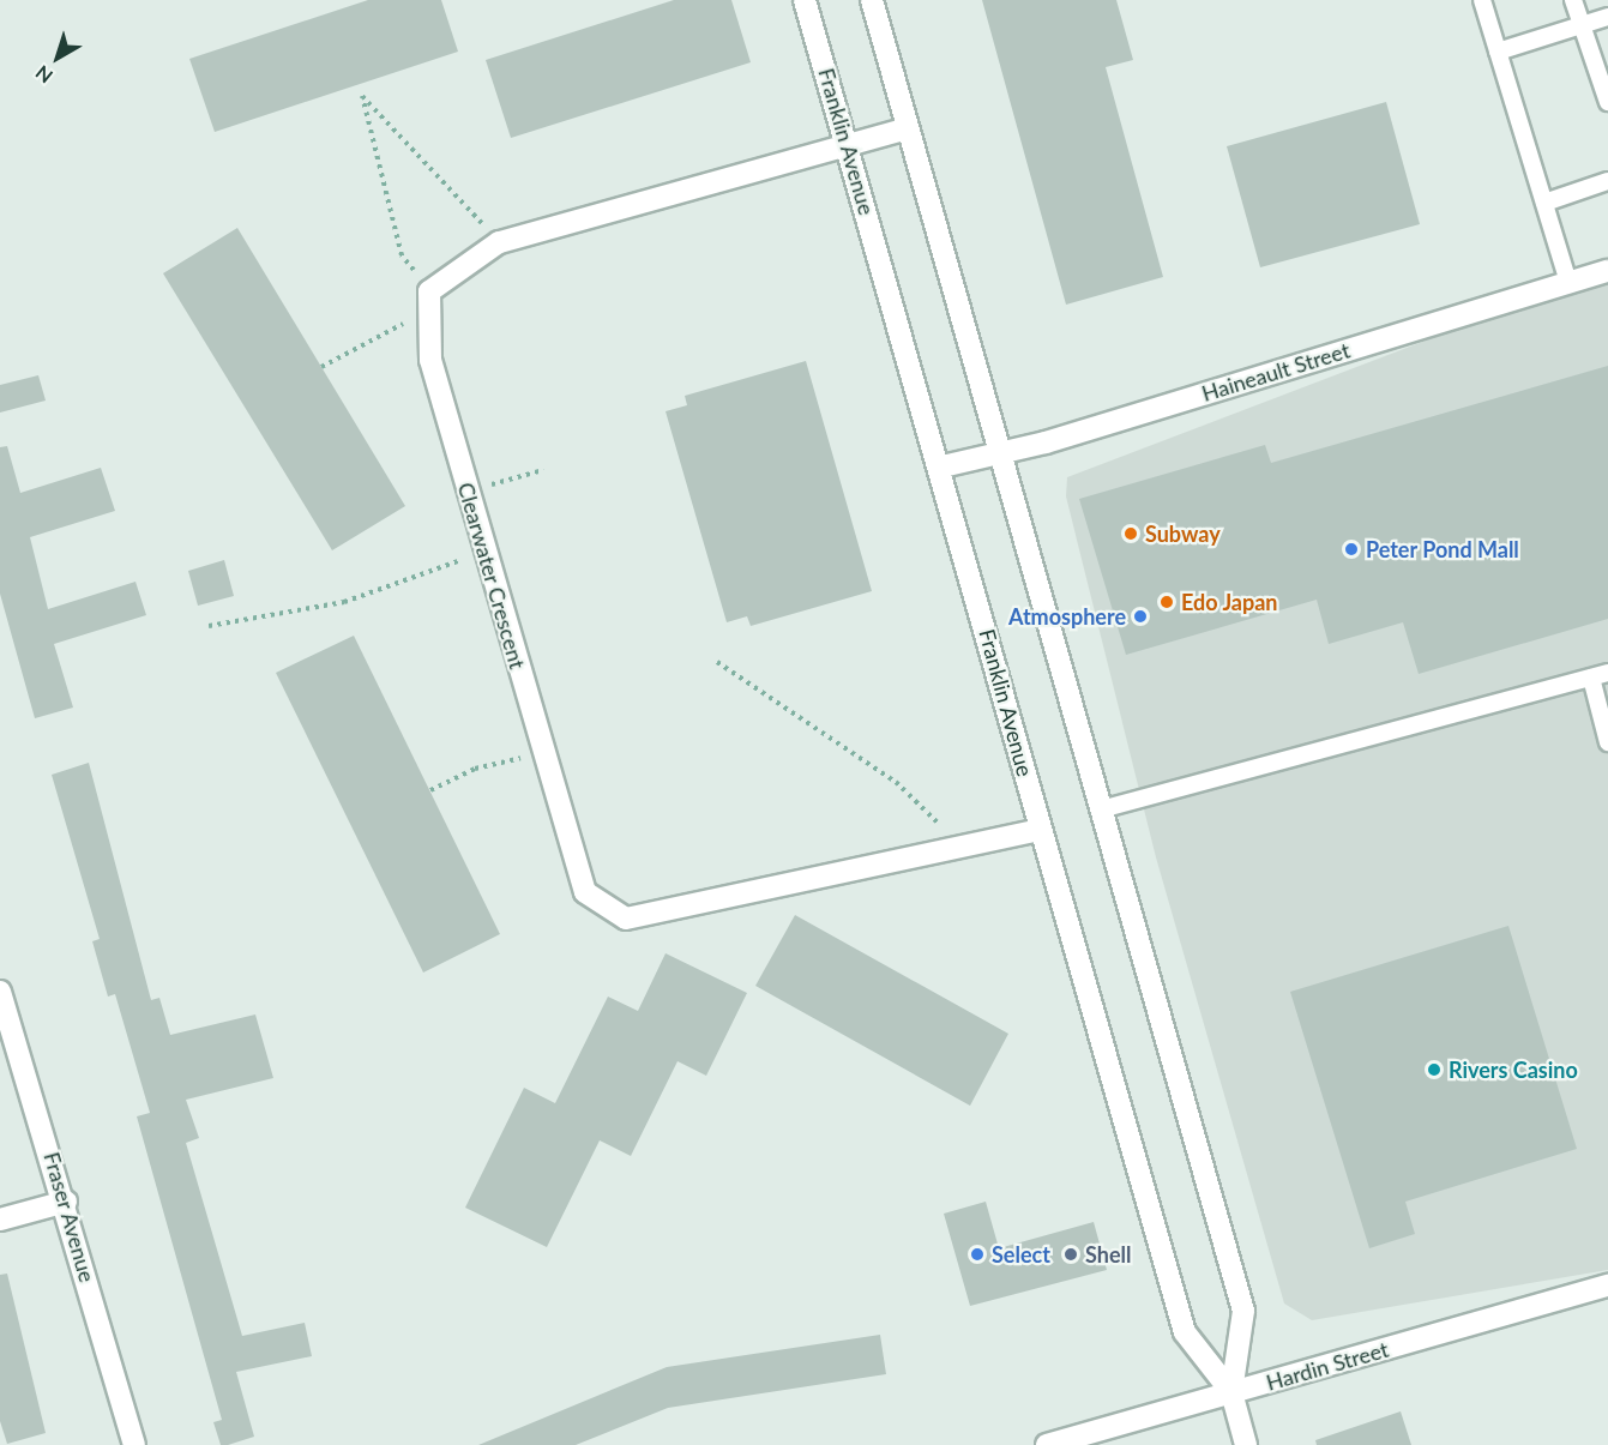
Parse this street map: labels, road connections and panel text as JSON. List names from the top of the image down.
{
  "streets": {
    "main road": [
      "Franklin Avenue",
      "Haineault Street",
      "Clearwater Crescent",
      "Fraser Avenue",
      "Hardin Street"
    ]
  },
  "crossings": [
    ["Franklin Avenue", "Haineault Street"],
    ["Franklin Avenue", "Clearwater Crescent"],
    ["Franklin Avenue", "Hardin Street"]
  ],
  "places": [
    "Subway",
    "Peter Pond Mall",
    "Edo Japan",
    "Atmosphere",
    "Rivers Casino",
    "Select",
    "Shell"
  ],
  "north": "bottom left"
}
